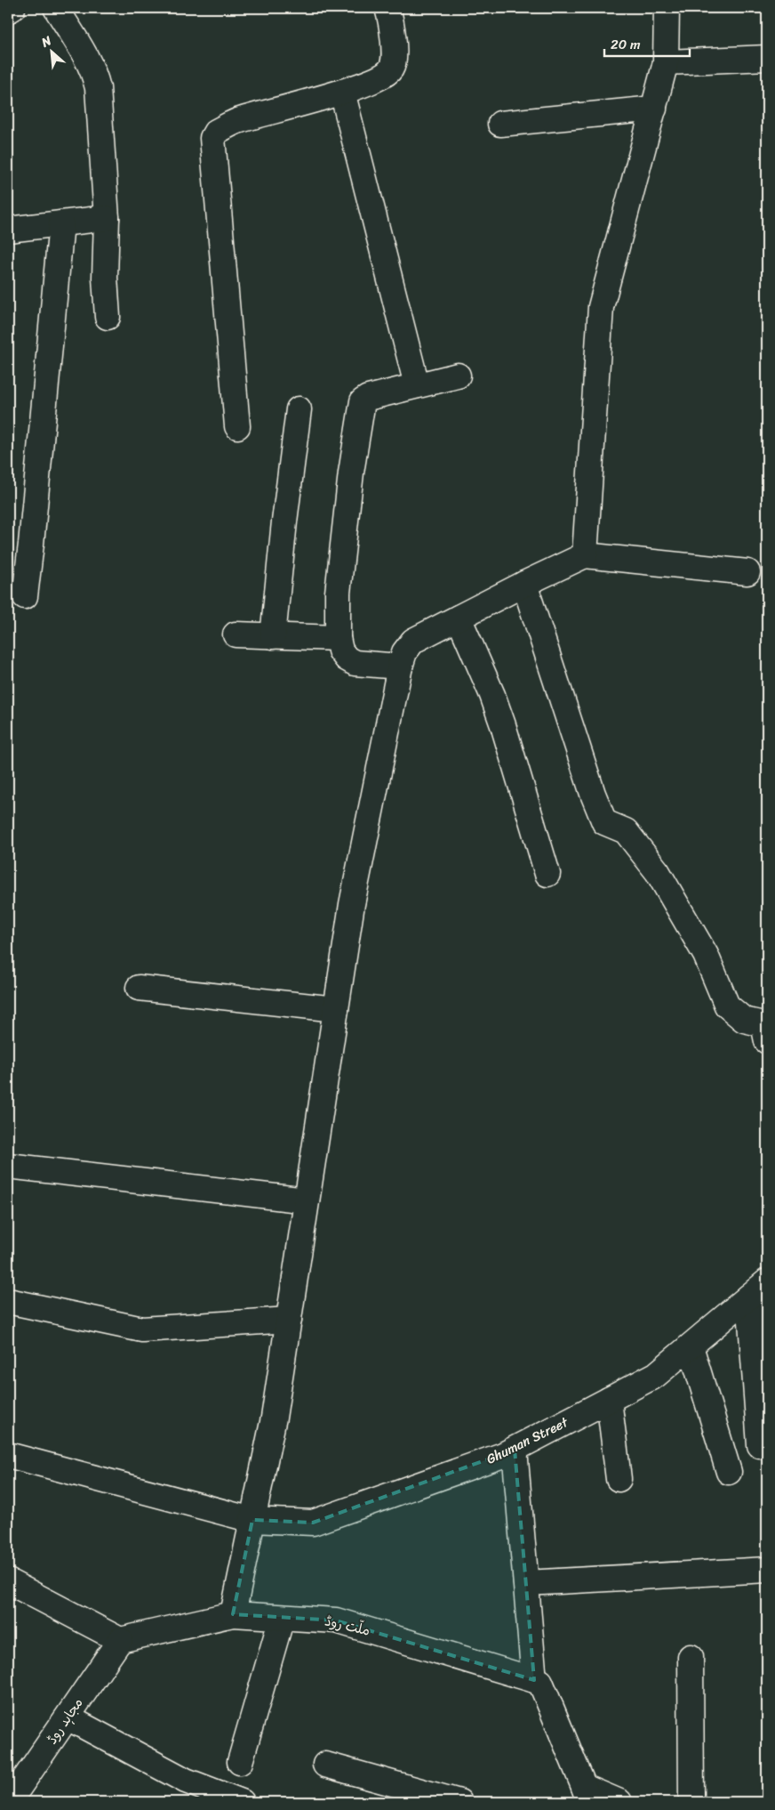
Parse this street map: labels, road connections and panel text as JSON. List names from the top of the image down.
{
  "streets": {
    "street": ["Ghuman Street", "ملّت روڈ", "مجاہد روڈ"]
  },
  "crossings": [
    ["ملّت روڈ", "مجاہد روڈ"]
  ],
  "scale_bar": "20 m",
  "north": "top left"
}
